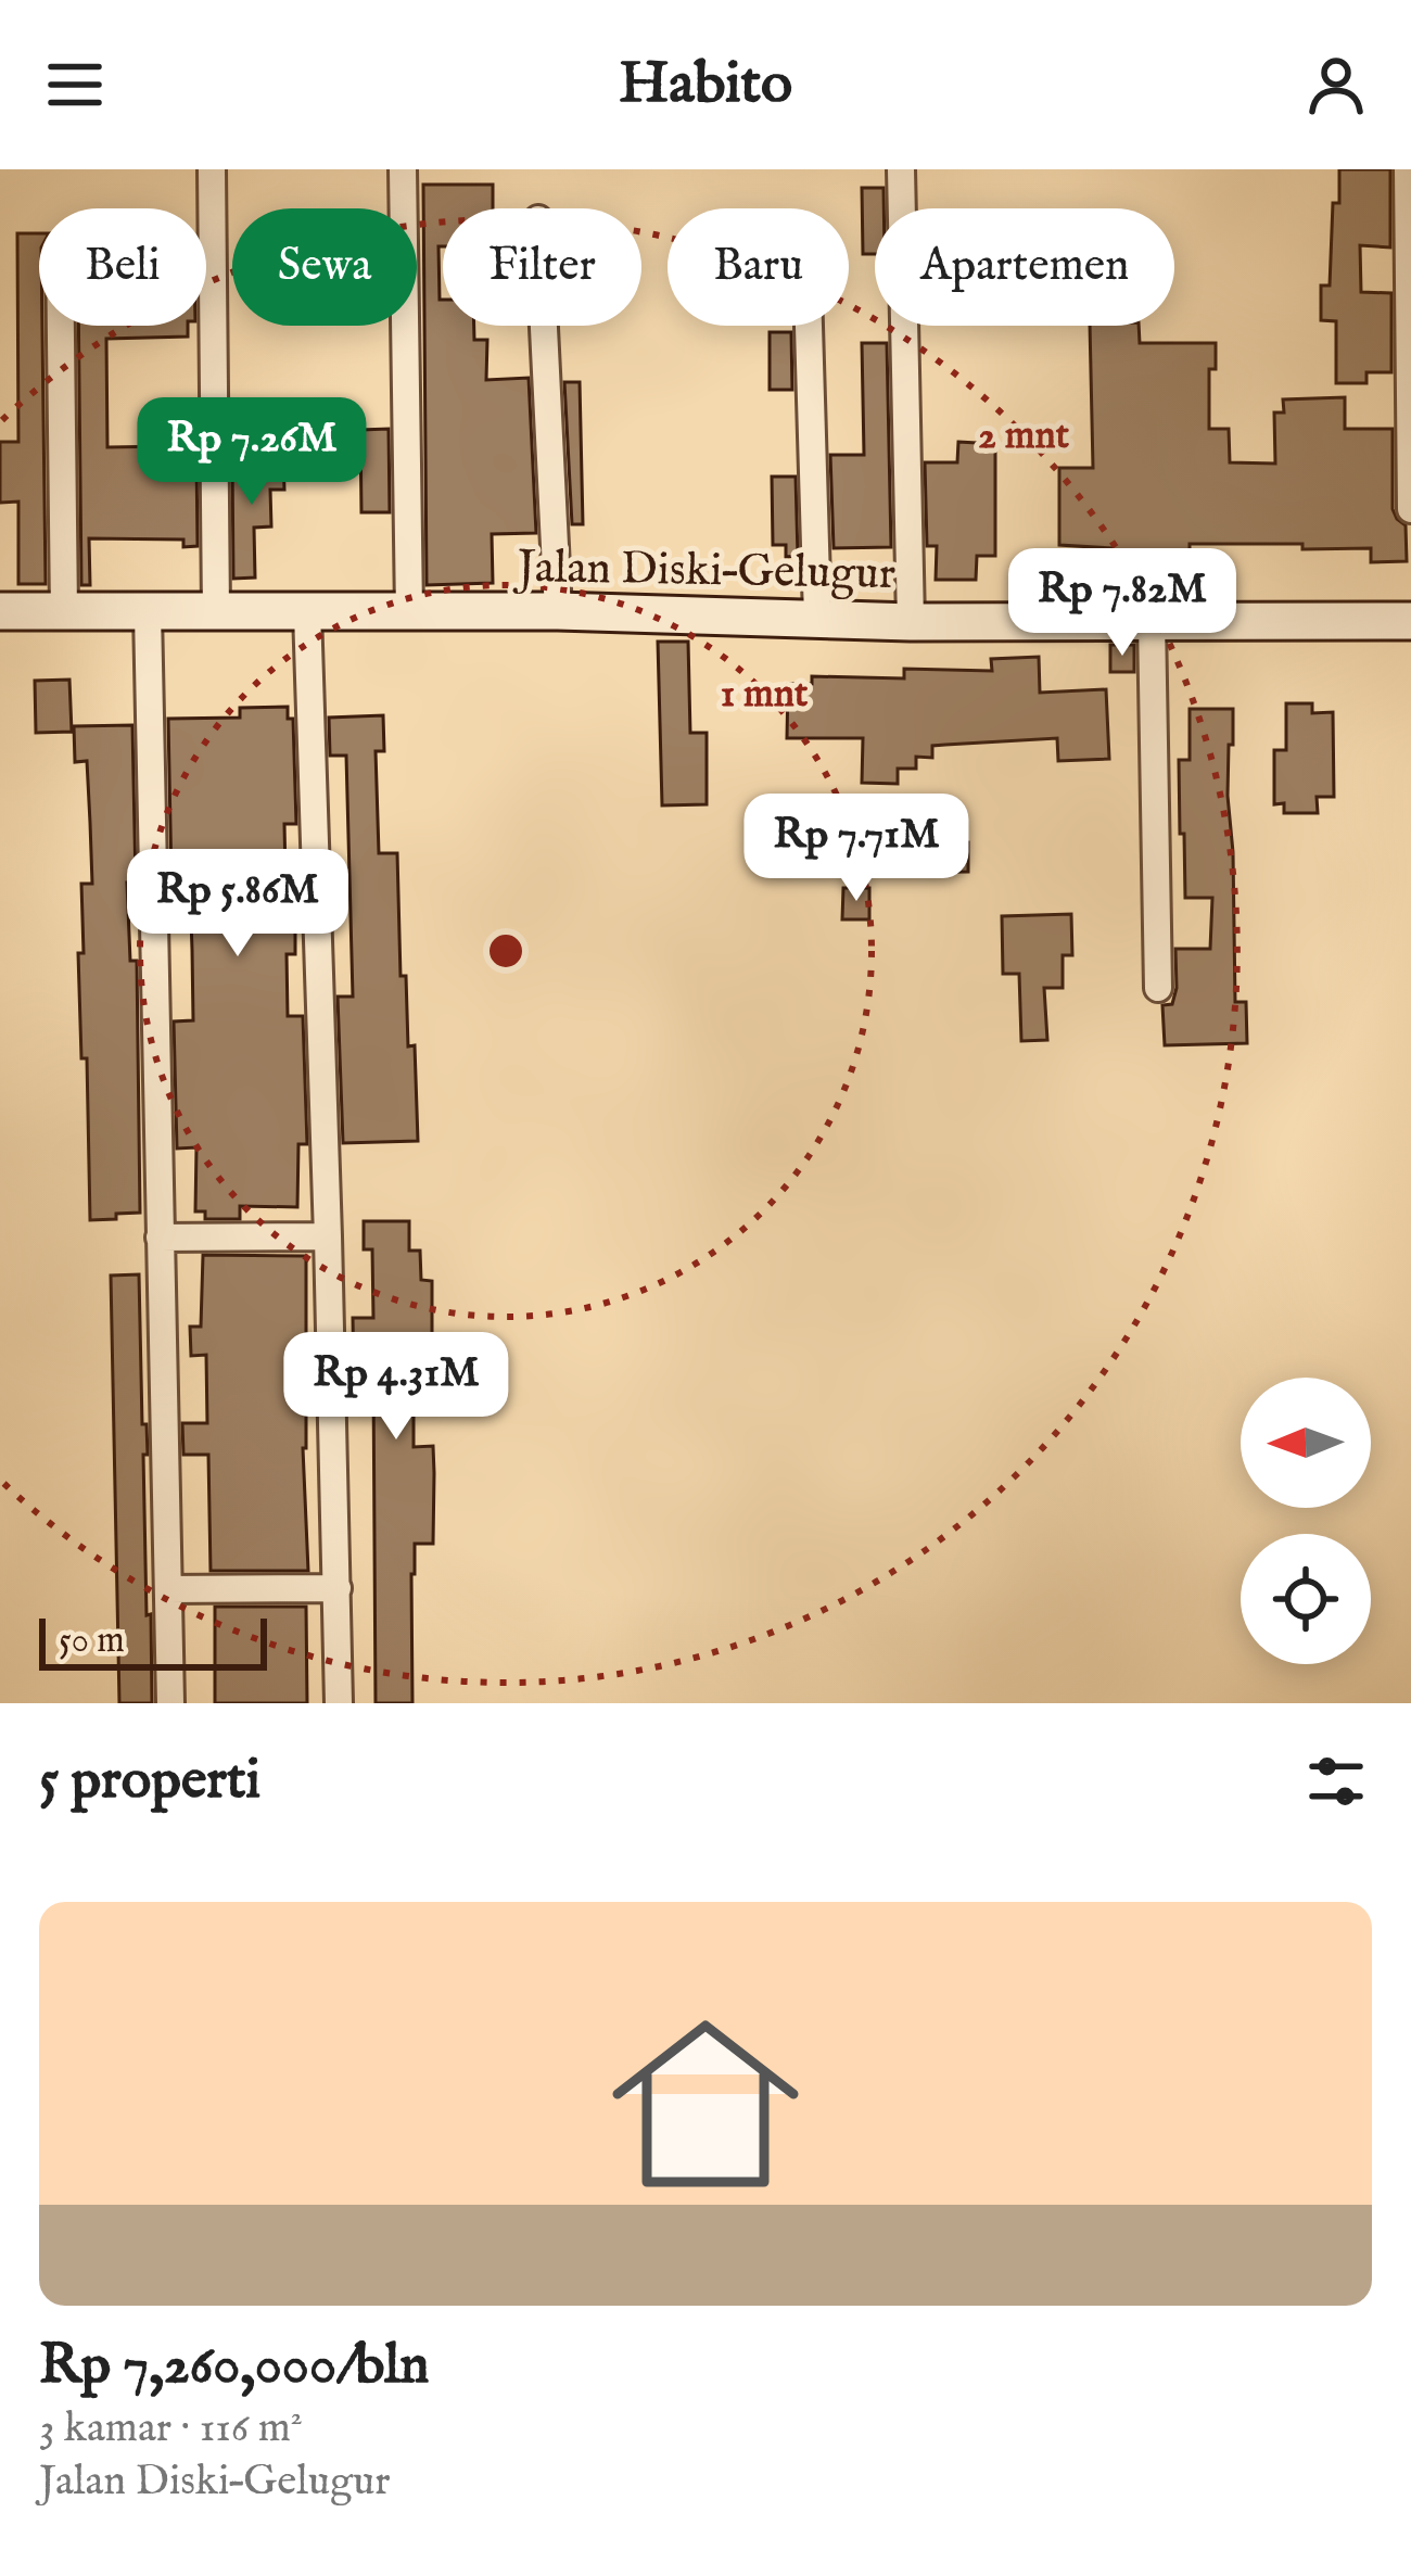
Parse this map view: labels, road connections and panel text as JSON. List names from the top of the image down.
{
  "streets": {
    "main road": ["Jalan Diski–Gelugur"]
  },
  "scale_bar": "50 m",
  "north": "left",
  "page": {
    "header": "Habito",
    "chip": [
      "Beli",
      "Sewa",
      "Filter",
      "Baru",
      "Apartemen"
    ],
    "price": [
      "Rp 7.26M",
      "Rp 7.82M",
      "Rp 7.71M",
      "Rp 5.86M",
      "Rp 4.31M"
    ],
    "scale": "50 m",
    "heading": "5 properti",
    "list": [
      {
        "name": "Rp 7,260,000/bln",
        "note": "3 kamar · 116 m² · Jalan Diski–Gelugur"
      }
    ]
  },
  "rings": ["2 mnt", "1 mnt"]
}
